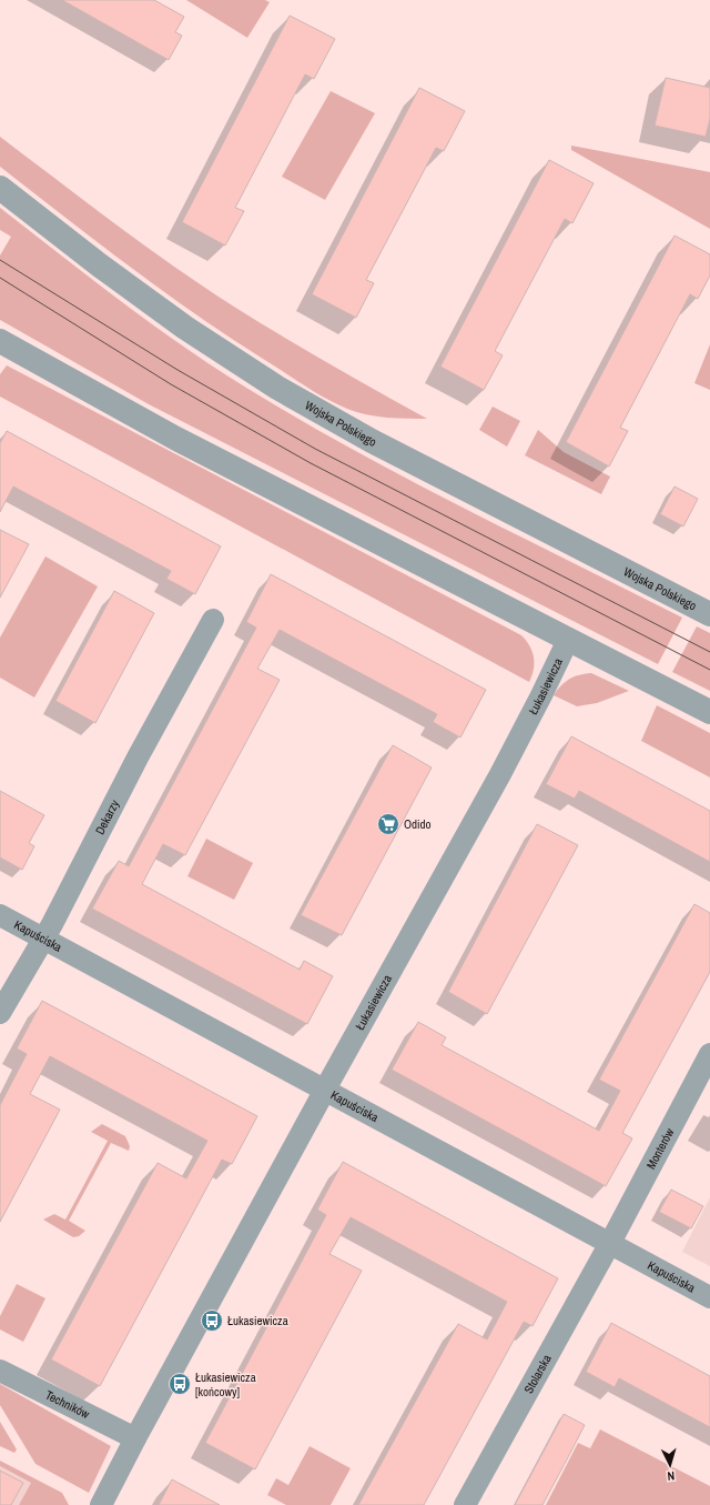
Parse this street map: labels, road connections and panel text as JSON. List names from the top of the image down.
{
  "streets": {
    "street": [
      "Wojska Polskiego",
      "Łukasiewicza",
      "Dekarzy",
      "Kapuściska",
      "Monterów",
      "Stolarska",
      "Techników"
    ]
  },
  "crossings": [
    ["Łukasiewicza", "Kapuściska"],
    ["Łukasiewicza", "Techników"],
    ["Dekarzy", "Kapuściska"],
    ["Kapuściska", "Monterów"],
    ["Kapuściska", "Stolarska"],
    ["Monterów", "Stolarska"]
  ],
  "places": {
    "supermarket": ["Odido"],
    "bus stop": ["Łukasiewicza", "Łukasiewicza [końcowy]"]
  },
  "north": "bottom"
}
